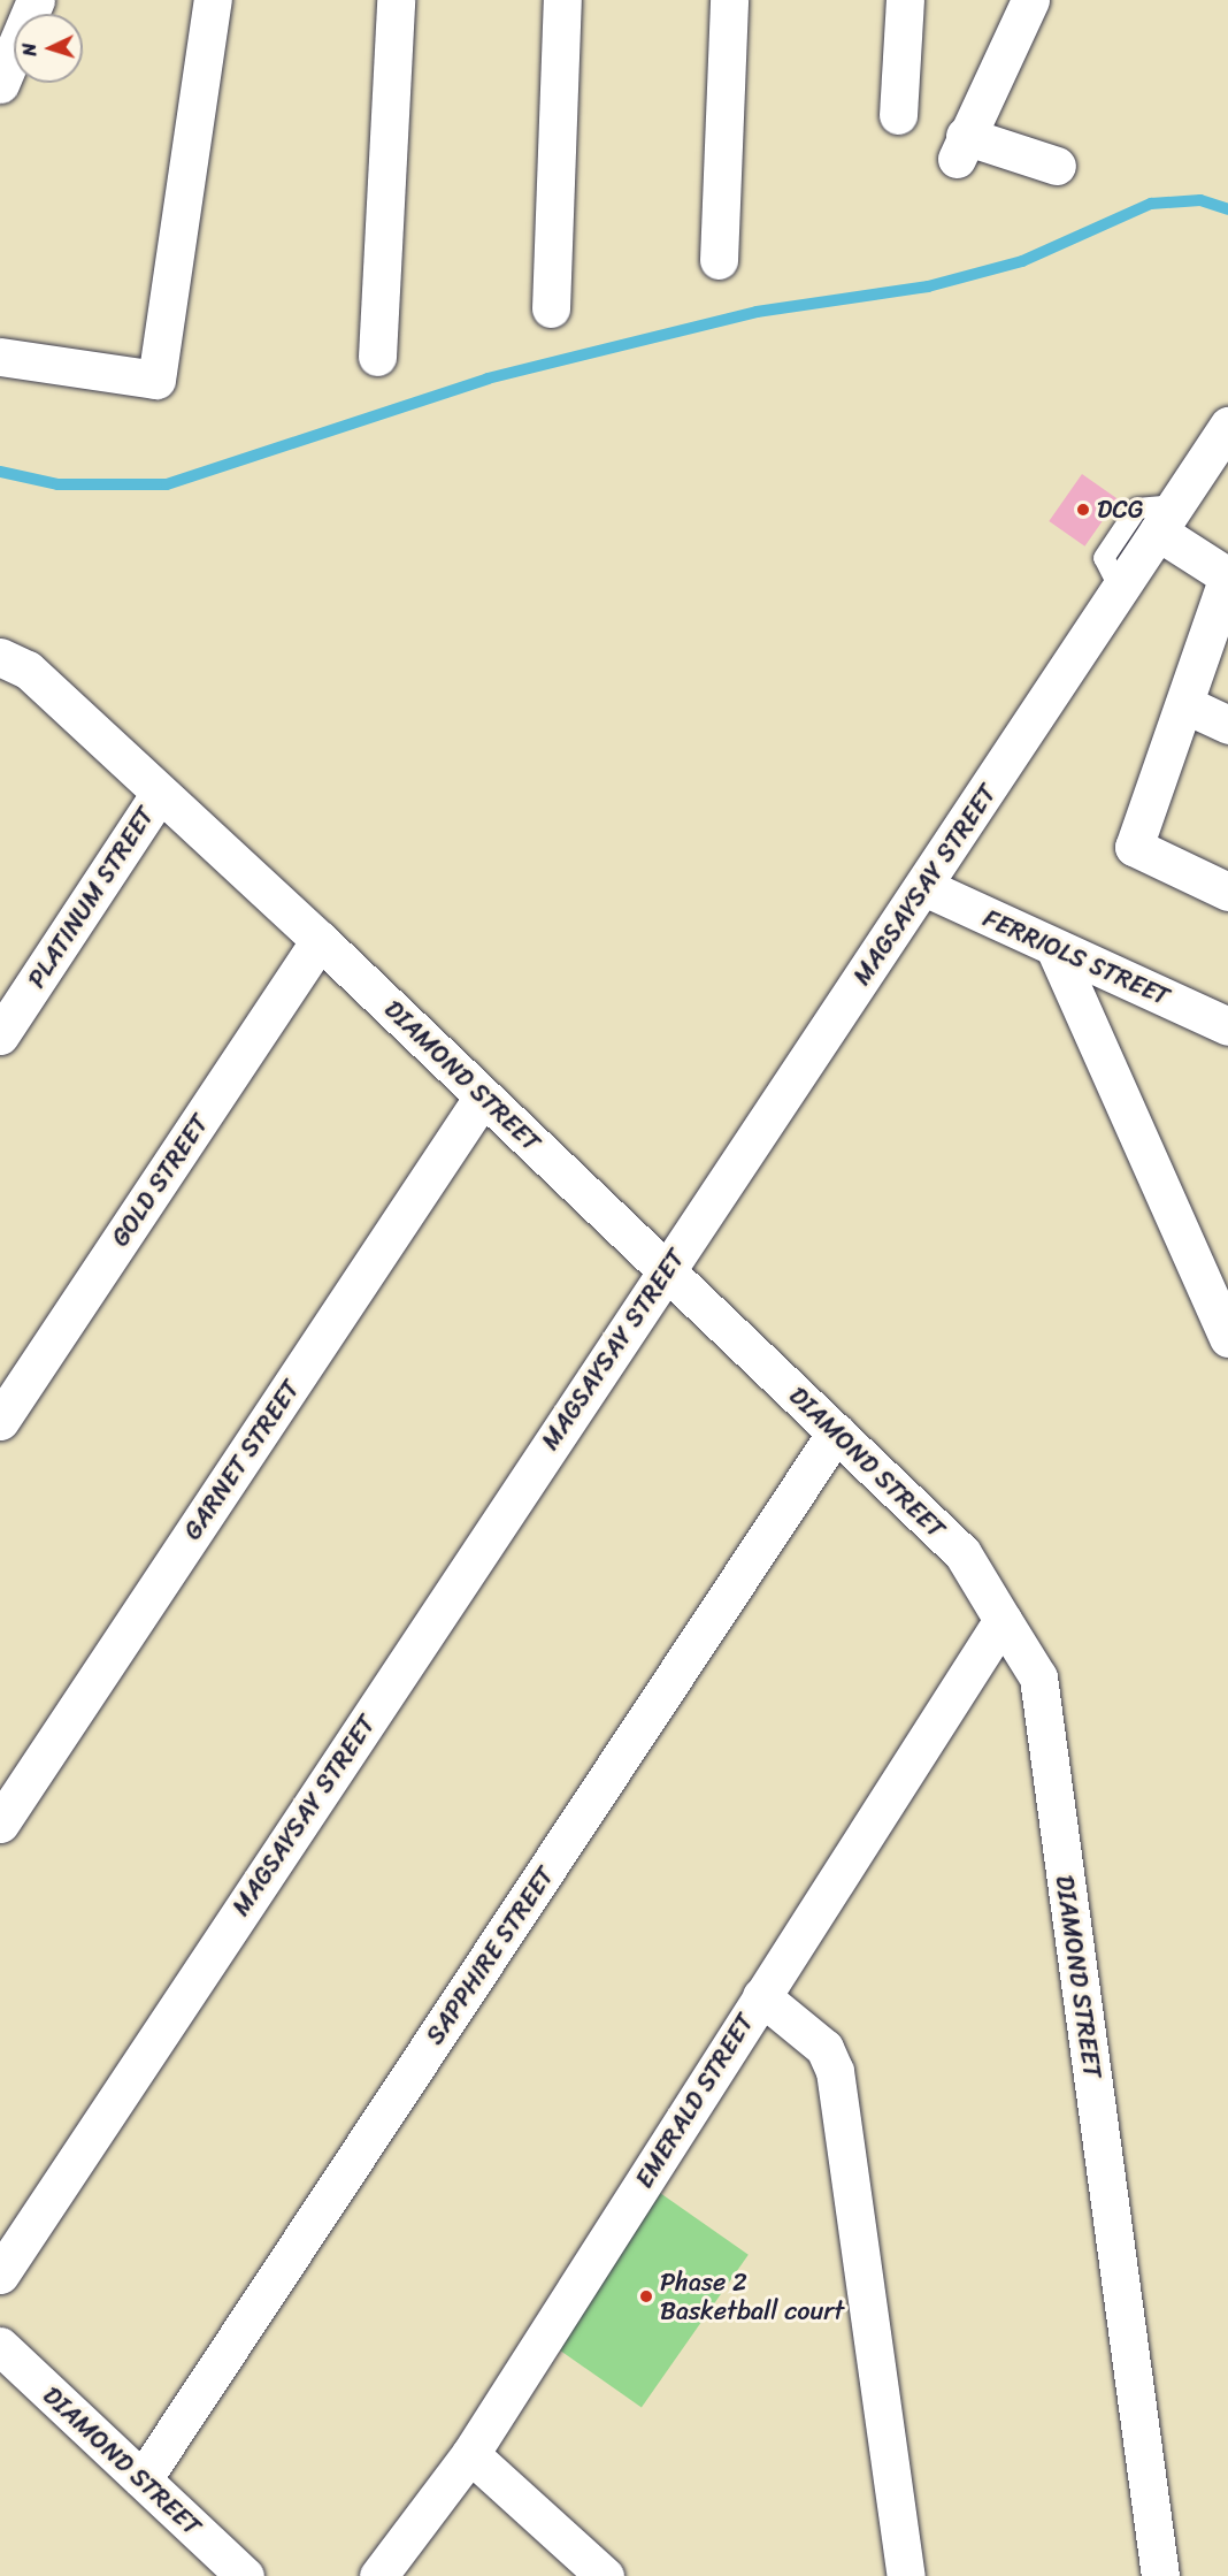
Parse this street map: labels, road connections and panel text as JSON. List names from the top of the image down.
{
  "streets": {
    "street": [
      "MAGSAYSAY STREET",
      "PLATINUM STREET",
      "FERRIOLS STREET",
      "DIAMOND STREET",
      "GOLD STREET",
      "GARNET STREET",
      "SAPPHIRE STREET",
      "EMERALD STREET"
    ]
  },
  "crossings": [
    ["MAGSAYSAY STREET", "FERRIOLS STREET"],
    ["MAGSAYSAY STREET", "DIAMOND STREET"],
    ["PLATINUM STREET", "DIAMOND STREET"],
    ["DIAMOND STREET", "GOLD STREET"],
    ["DIAMOND STREET", "GARNET STREET"],
    ["DIAMOND STREET", "SAPPHIRE STREET"],
    ["DIAMOND STREET", "EMERALD STREET"]
  ],
  "places": ["DCG", "Phase 2 Basketball court"],
  "north": "left"
}
